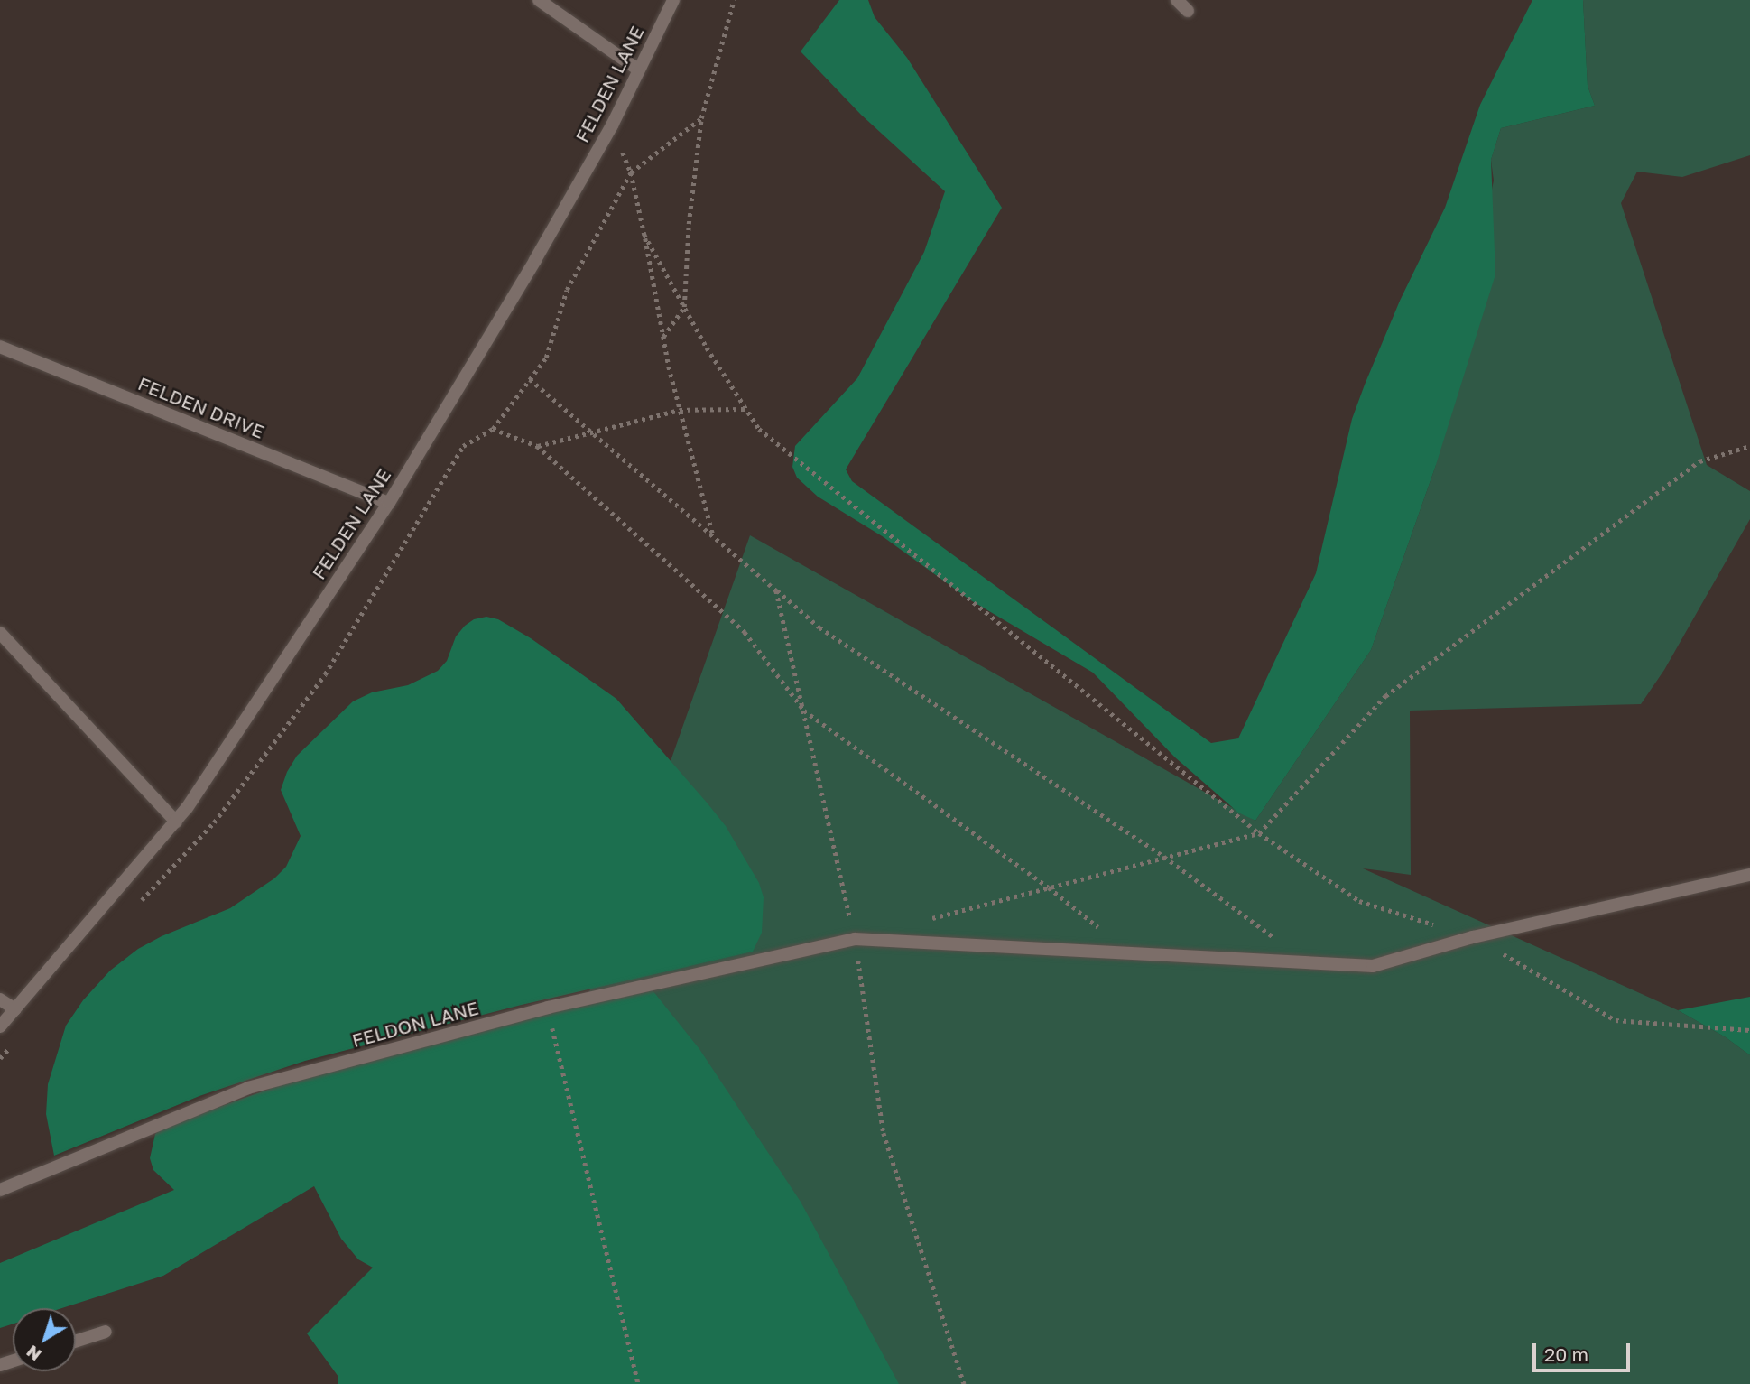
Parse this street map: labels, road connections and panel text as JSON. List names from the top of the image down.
{
  "streets": {
    "street": ["FELDEN LANE", "FELDEN DRIVE", "FELDON LANE"]
  },
  "crossings": [
    ["FELDEN LANE", "FELDEN DRIVE"]
  ],
  "scale_bar": "20 m",
  "north": "bottom left"
}
